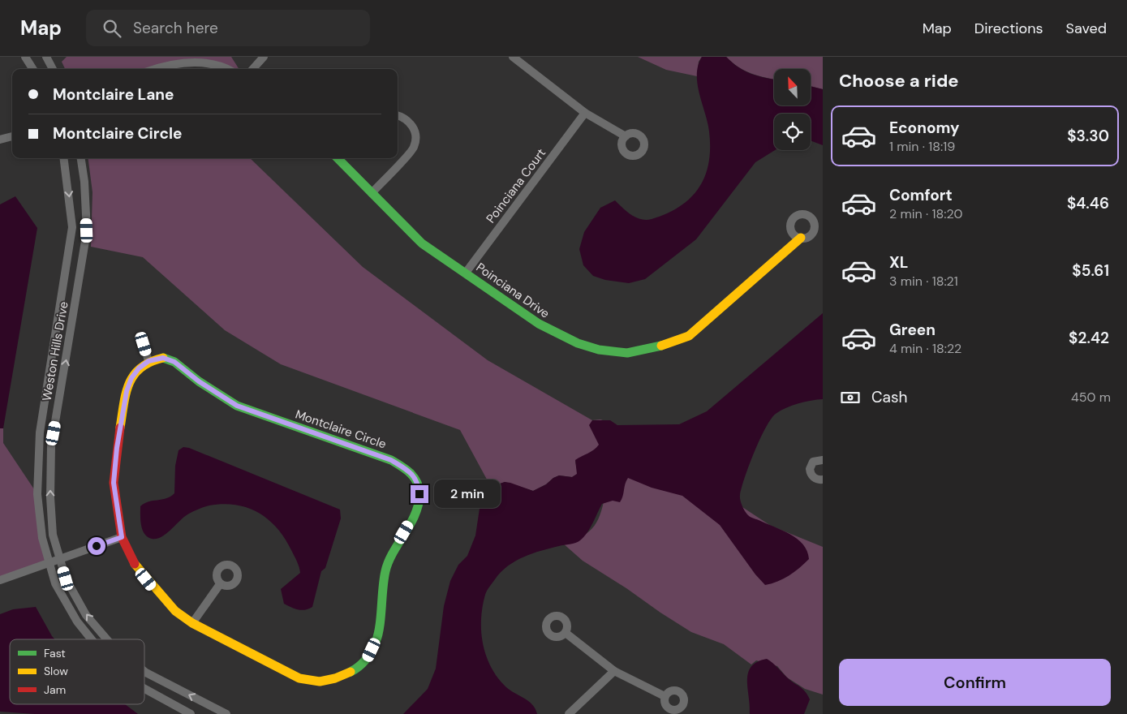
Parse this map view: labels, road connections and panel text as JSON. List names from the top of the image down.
{
  "streets": {
    "street": [
      "Poinciana Court",
      "Poinciana Drive",
      "Weston Hills Drive",
      "Montclaire Circle"
    ]
  },
  "crossings": [
    ["Poinciana Court", "Poinciana Drive"]
  ],
  "legend": ["Fast", "Slow", "Jam"],
  "north": "top left",
  "page": {
    "header": "Map",
    "search": "Search here",
    "nav": ["Map", "Directions", "Saved"],
    "heading": "Choose a ride",
    "banner": ["Montclaire Lane", "Montclaire Circle"],
    "list": [
      {
        "name": "Economy",
        "note": "1 min · 18:19",
        "value": "$3.30"
      },
      {
        "name": "Comfort",
        "note": "2 min · 18:20",
        "value": "$4.46"
      },
      {
        "name": "XL",
        "note": "3 min · 18:21",
        "value": "$5.61"
      },
      {
        "name": "Green",
        "note": "4 min · 18:22",
        "value": "$2.42"
      }
    ],
    "pay": ["Cash", "450 m"],
    "bubble": "2 min",
    "buttons": "Confirm"
  }
}
